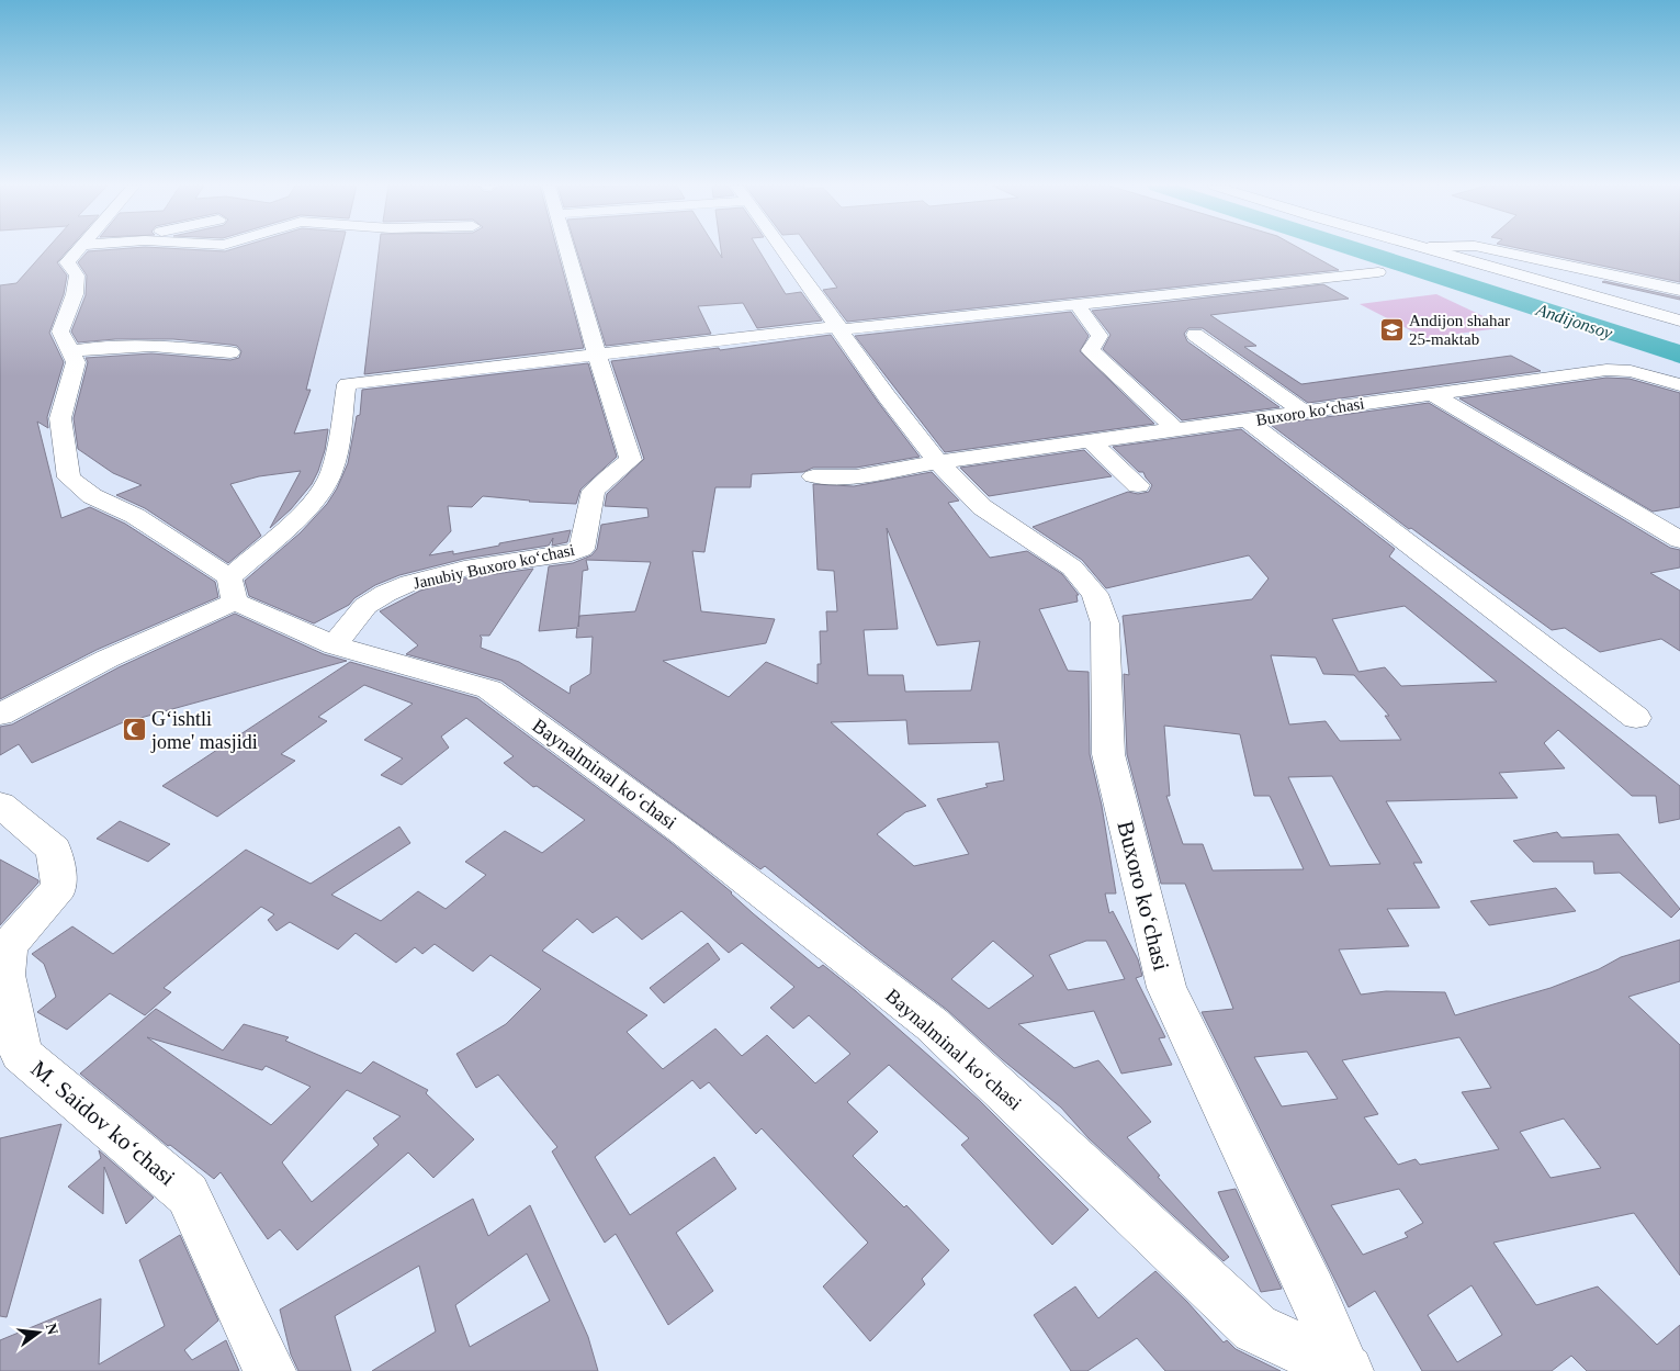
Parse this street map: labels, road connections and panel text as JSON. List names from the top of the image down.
{
  "streets": {
    "street": [
      "Buxoro koʻchasi",
      "Janubiy Buxoro koʻchasi",
      "Baynalminal koʻchasi",
      "M. Saidov koʻchasi"
    ]
  },
  "crossings": [
    ["Buxoro koʻchasi", "Baynalminal koʻchasi"],
    ["Janubiy Buxoro koʻchasi", "Baynalminal koʻchasi"]
  ],
  "water": ["Andijonsoy"],
  "places": {
    "school or university": ["Andijon shahar 25-maktab"],
    "mosque": ["Gʻishtli jome' masjidi"]
  },
  "north": "right"
}
